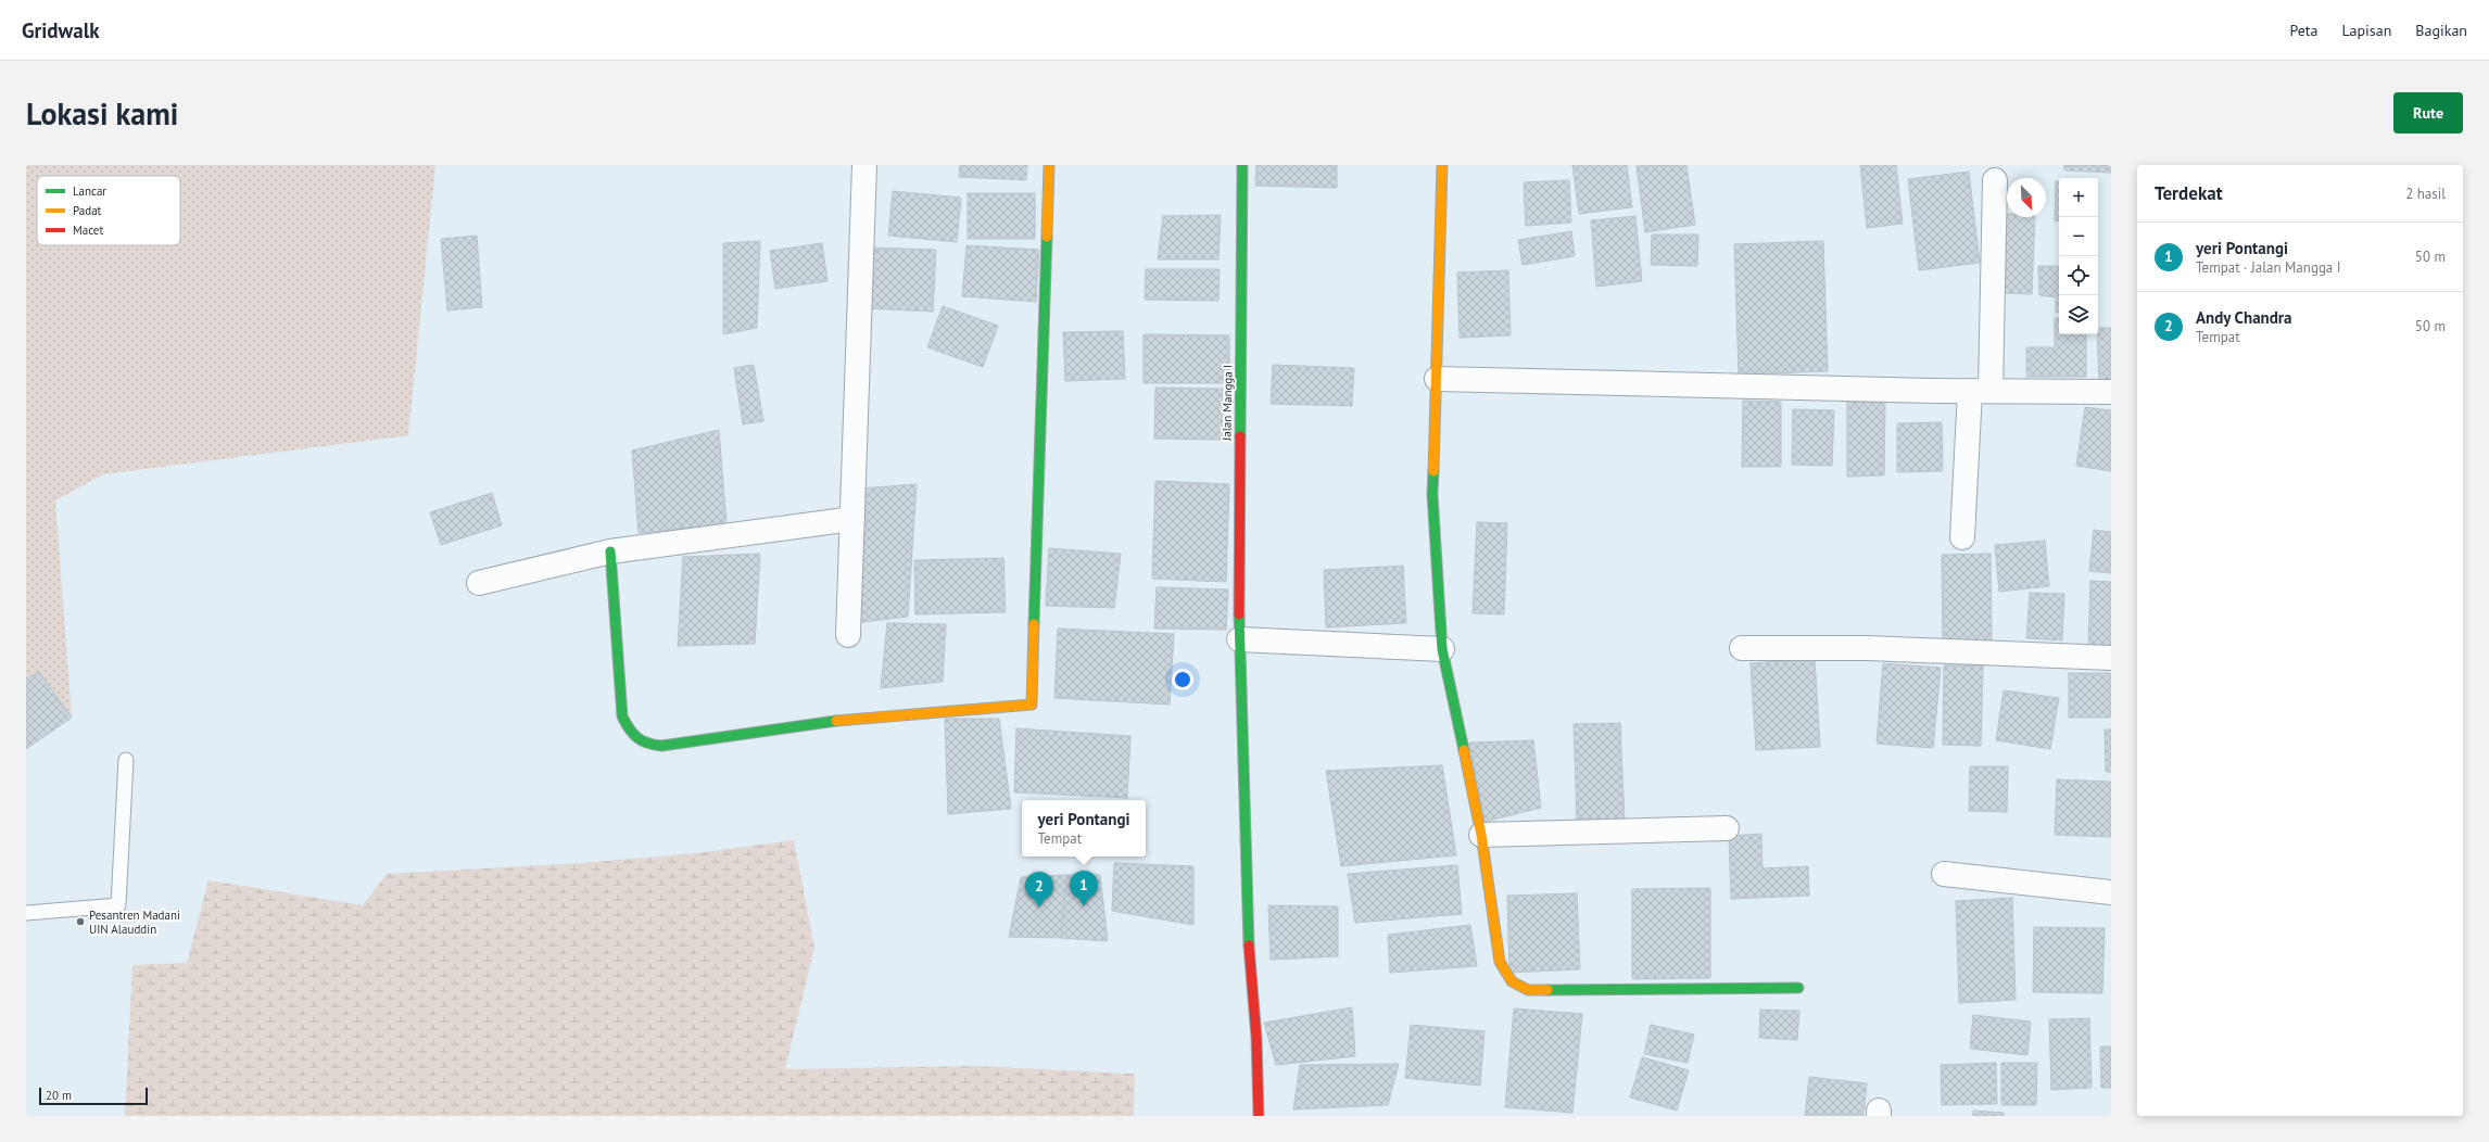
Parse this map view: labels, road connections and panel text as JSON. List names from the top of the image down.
{
  "streets": {
    "street": ["Jalan Mangga I"]
  },
  "places": ["Pesantren Madani UIN Alauddin"],
  "legend": ["Lancar", "Padat", "Macet"],
  "scale_bar": "20 m",
  "north": "bottom right",
  "page": {
    "header": "Gridwalk",
    "nav": ["Peta", "Lapisan", "Bagikan"],
    "buttons": "Rute",
    "title": "Lokasi kami",
    "heading": ["Terdekat", "2 hasil"],
    "map_buttons": ["+", "−"],
    "list": [
      {
        "mark": "1",
        "name": "yeri Pontangi",
        "note": "Tempat · Jalan Mangga I",
        "value": "50 m"
      },
      {
        "mark": "2",
        "name": "Andy Chandra",
        "note": "Tempat",
        "value": "50 m"
      }
    ],
    "popup": ["yeri Pontangi", "Tempat"],
    "pins": ["1", "2"],
    "scale": "20 m"
  }
}
